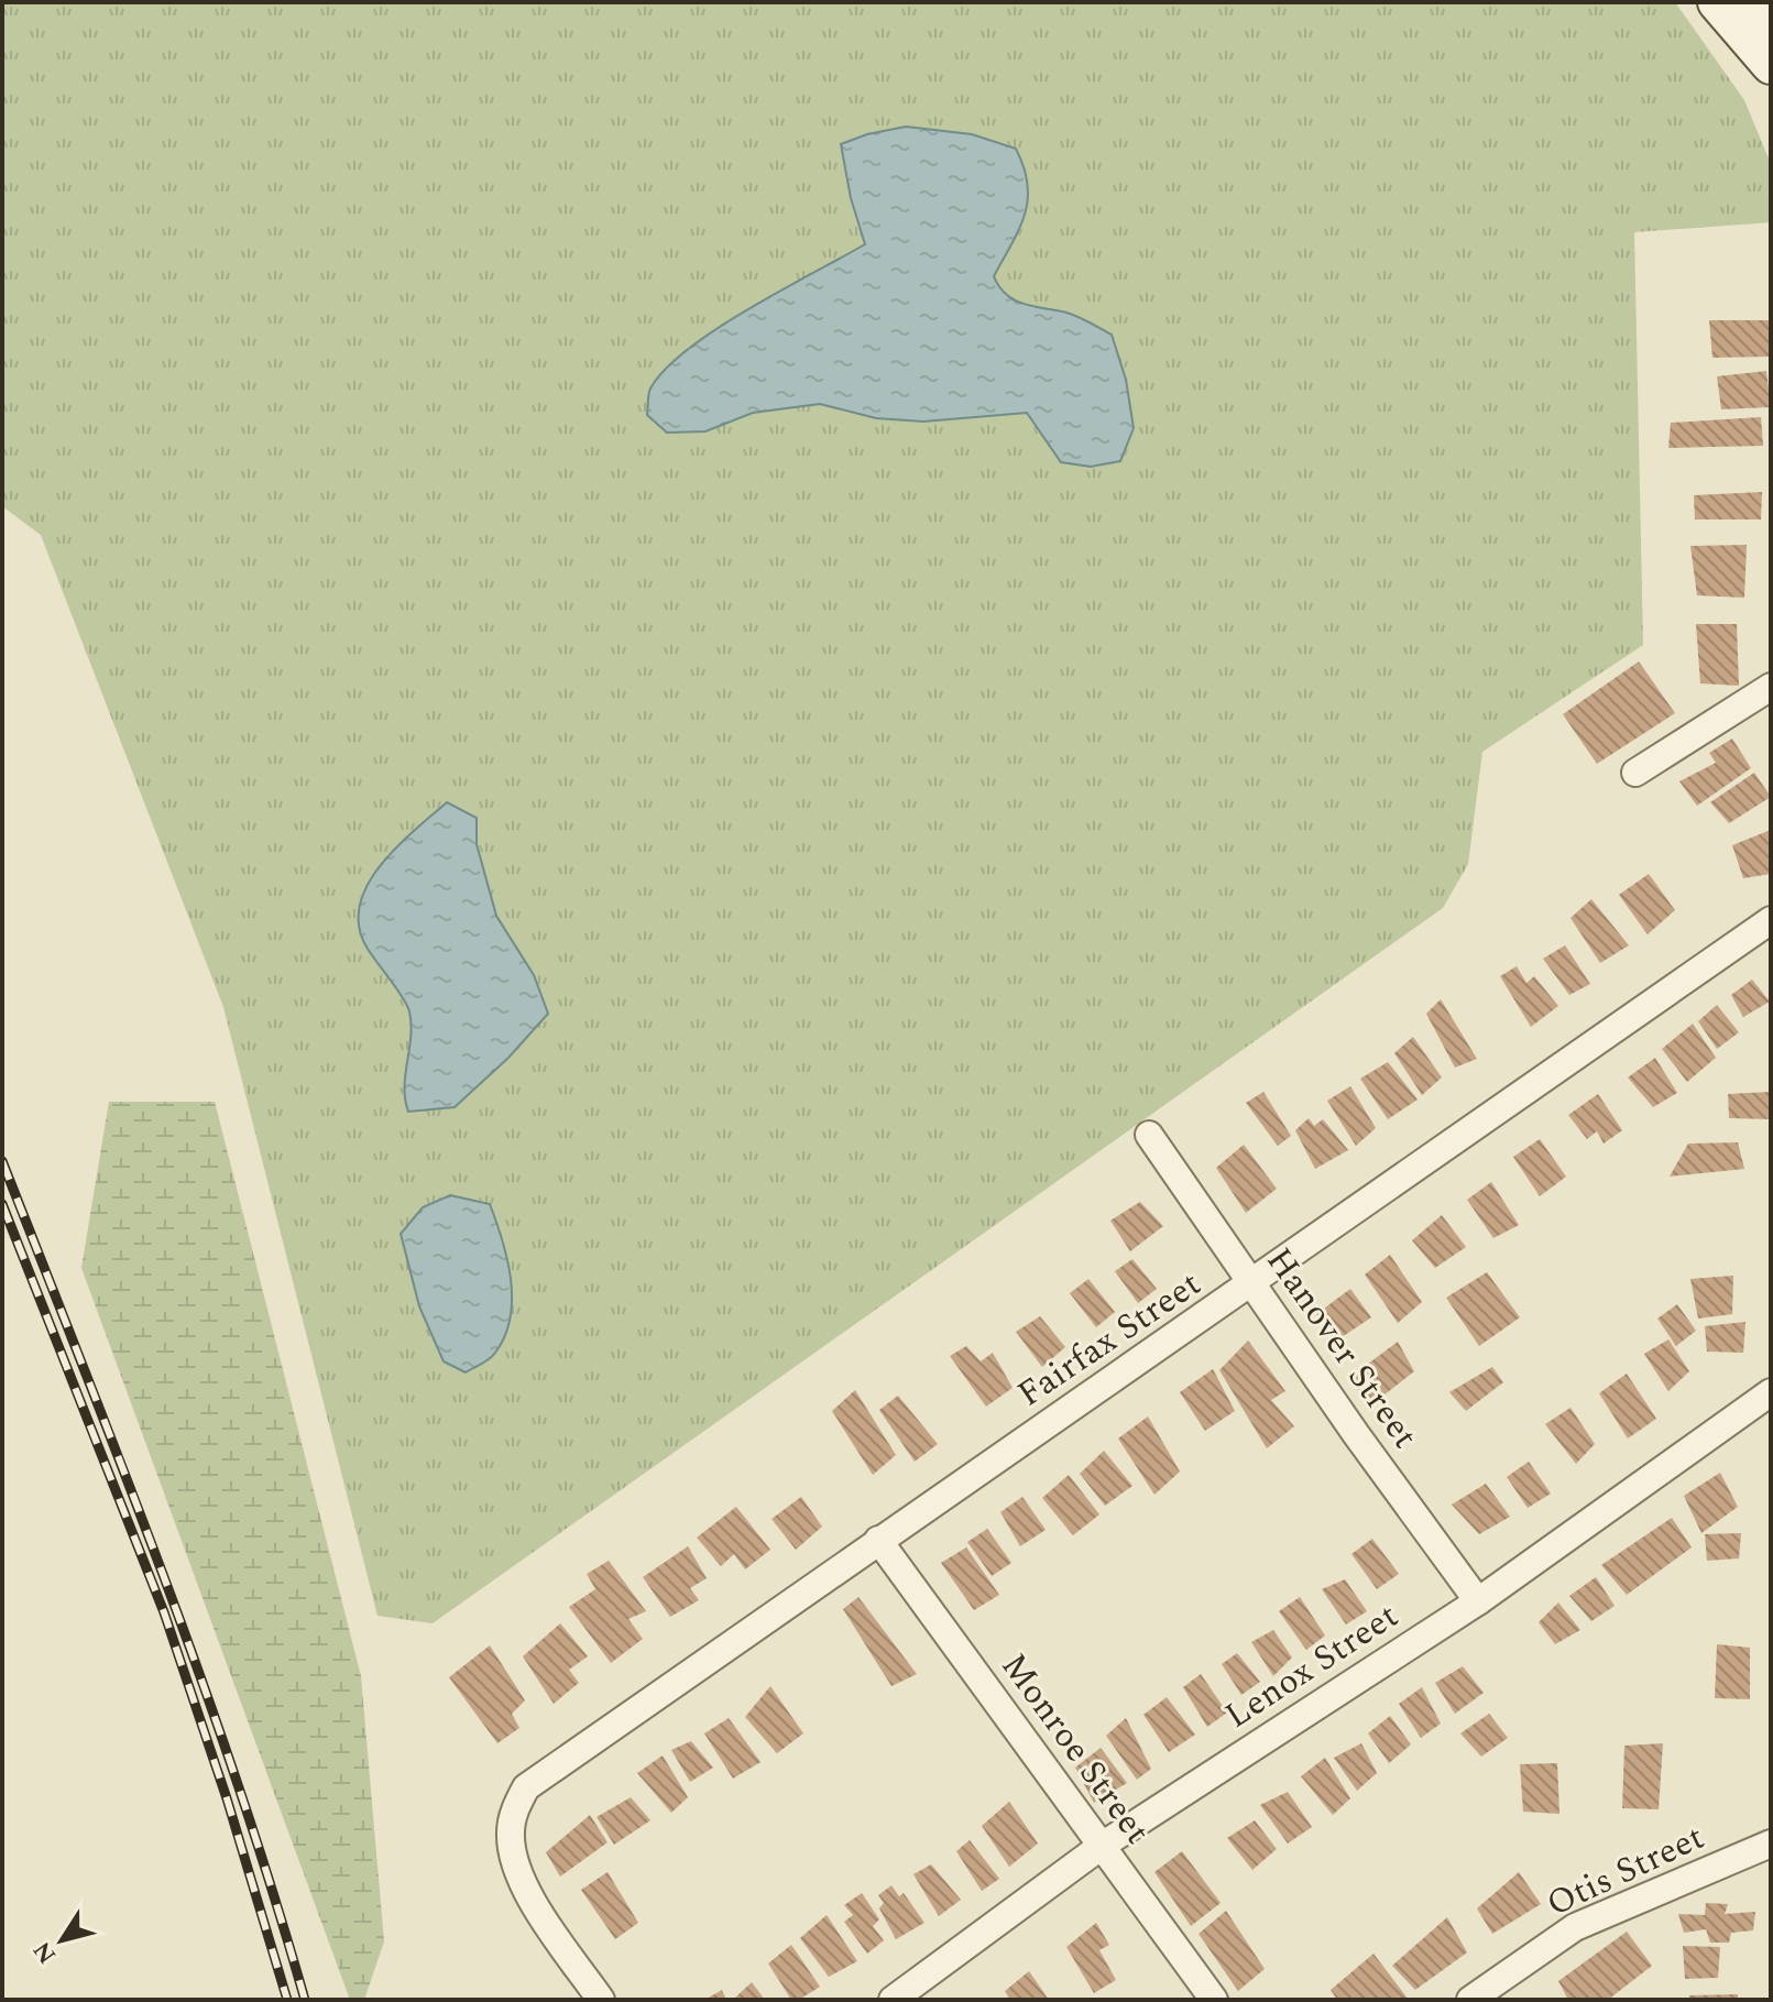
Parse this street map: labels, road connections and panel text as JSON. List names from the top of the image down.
{
  "streets": {
    "street": [
      "Fairfax Street",
      "Hanover Street",
      "Lenox Street",
      "Monroe Street",
      "Otis Street"
    ]
  },
  "crossings": [
    ["Fairfax Street", "Hanover Street"],
    ["Fairfax Street", "Monroe Street"],
    ["Hanover Street", "Lenox Street"],
    ["Lenox Street", "Monroe Street"]
  ],
  "north": "bottom left"
}
